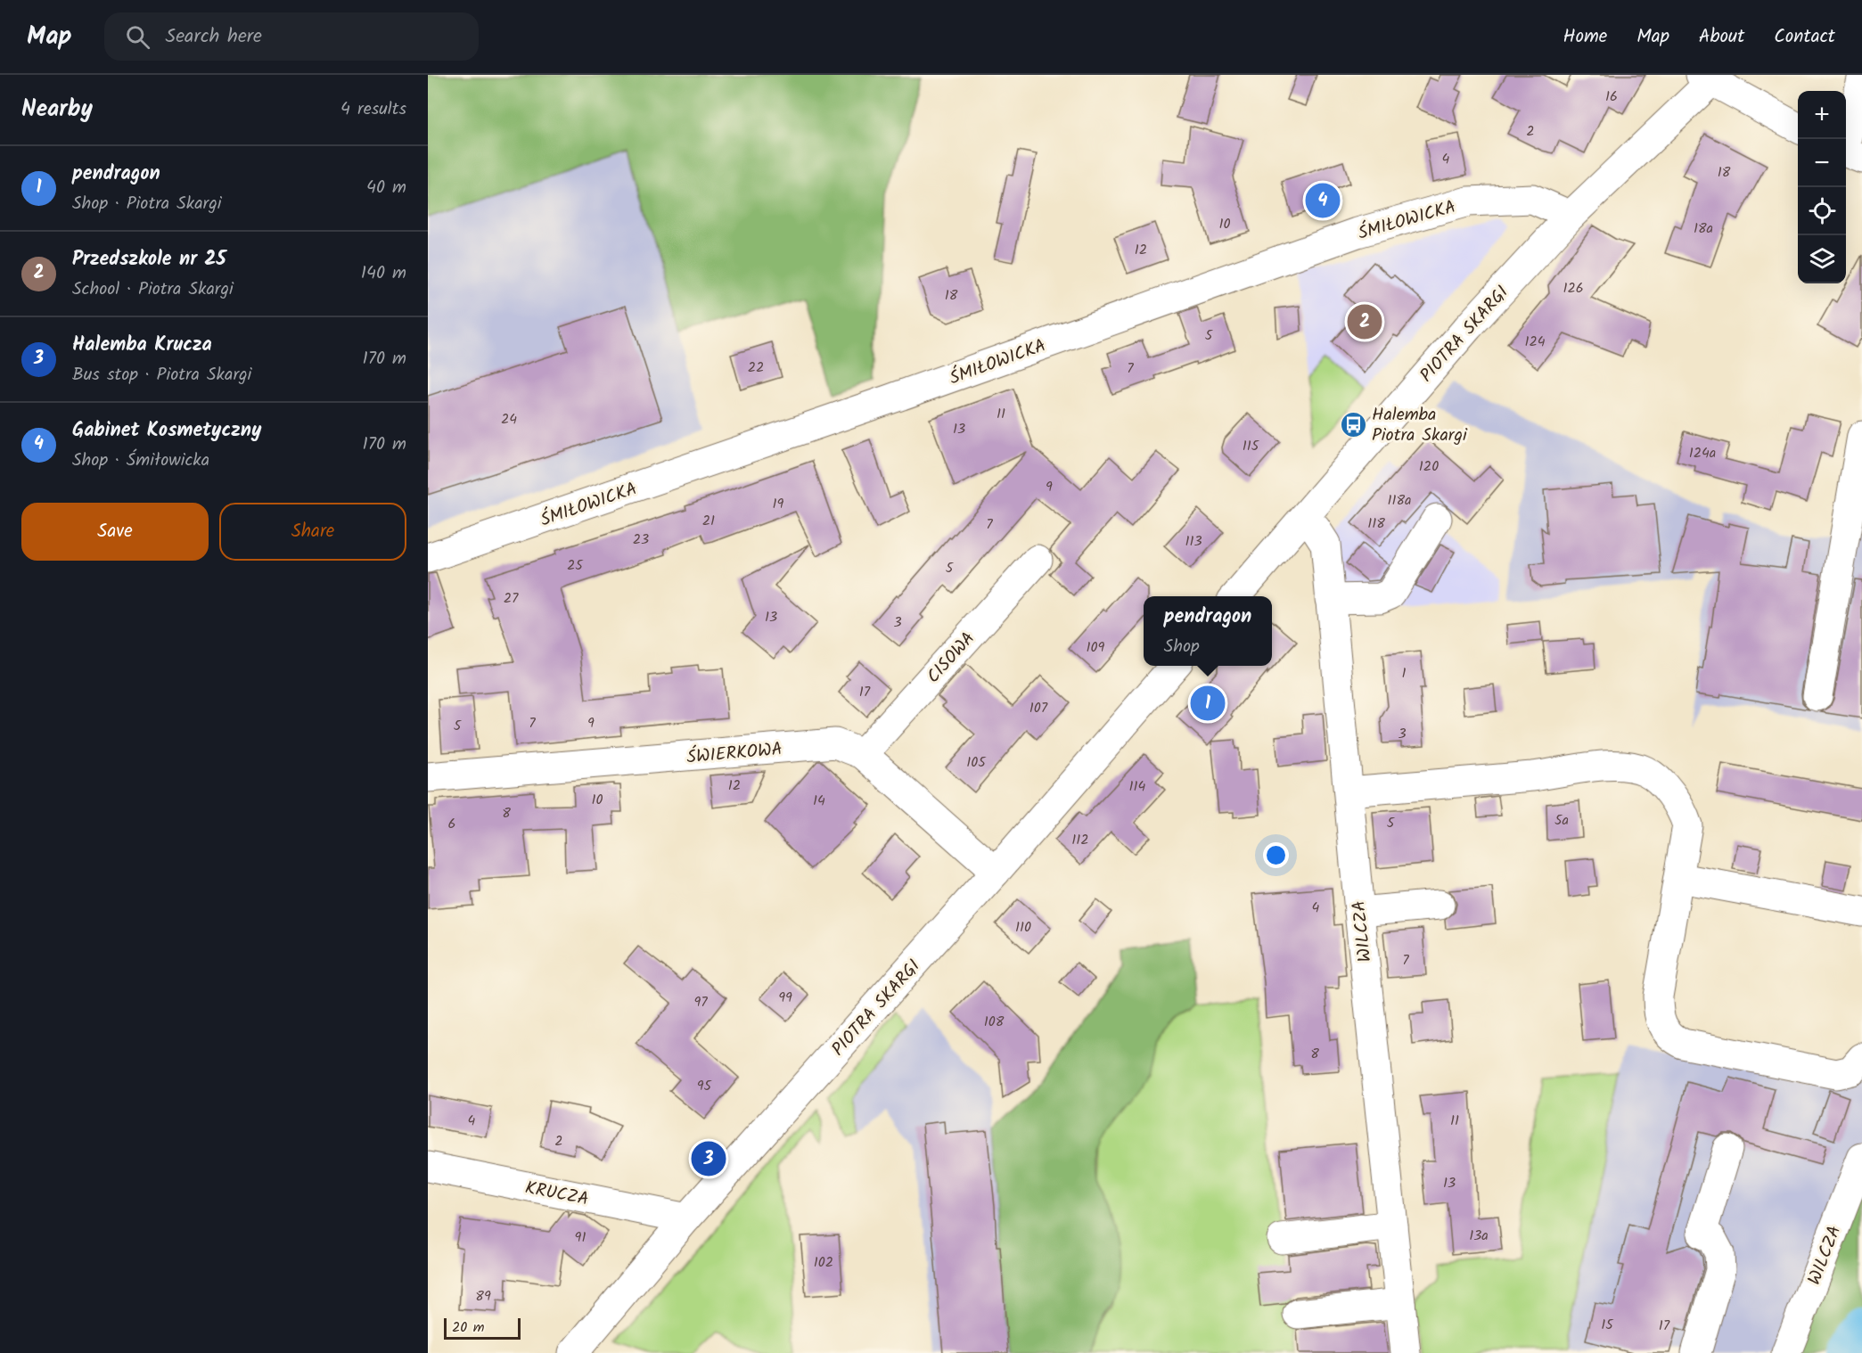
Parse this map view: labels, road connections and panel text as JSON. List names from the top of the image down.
{
  "streets": {
    "street": [
      "ŚMIŁOWICKA",
      "PIOTRA SKARGI",
      "CISOWA",
      "ŚWIERKOWA",
      "WILCZA",
      "KRUCZA"
    ]
  },
  "crossings": [
    ["ŚMIŁOWICKA", "PIOTRA SKARGI"],
    ["PIOTRA SKARGI", "ŚWIERKOWA"],
    ["PIOTRA SKARGI", "WILCZA"],
    ["PIOTRA SKARGI", "KRUCZA"],
    ["CISOWA", "ŚWIERKOWA"]
  ],
  "places": {
    "bus stop": ["Halemba Piotra Skargi"]
  },
  "house_numbers": [
    "16",
    "2",
    "4",
    "18",
    "10",
    "18a",
    "12",
    "126",
    "18",
    "5",
    "124",
    "22",
    "7",
    "11",
    "24",
    "13",
    "115",
    "124a",
    "120",
    "9",
    "118a",
    "19",
    "21",
    "118",
    "7",
    "23",
    "113",
    "25",
    "5",
    "27",
    "13",
    "3",
    "109",
    "1",
    "17",
    "107",
    "7",
    "9",
    "5",
    "3",
    "105",
    "12",
    "114",
    "10",
    "14",
    "8",
    "5a",
    "5",
    "6",
    "112",
    "4",
    "110",
    "7",
    "99",
    "97",
    "108",
    "8",
    "95",
    "4",
    "11",
    "2",
    "13",
    "13a",
    "91",
    "102",
    "89",
    "15",
    "17"
  ],
  "scale_bar": "20 m",
  "page": {
    "header": "Map",
    "search": "Search here",
    "nav": [
      "Home",
      "Map",
      "About",
      "Contact"
    ],
    "heading": ["Nearby", "4 results"],
    "map_buttons": ["+", "−"],
    "list": [
      {
        "mark": "1",
        "name": "pendragon",
        "note": "Shop · Piotra Skargi",
        "value": "40 m"
      },
      {
        "mark": "2",
        "name": "Przedszkole nr 25",
        "note": "School · Piotra Skargi",
        "value": "140 m"
      },
      {
        "mark": "3",
        "name": "Halemba Krucza",
        "note": "Bus stop · Piotra Skargi",
        "value": "170 m"
      },
      {
        "mark": "4",
        "name": "Gabinet Kosmetyczny",
        "note": "Shop · Śmiłowicka",
        "value": "170 m"
      }
    ],
    "pins": [
      "4",
      "2",
      "1",
      "3"
    ],
    "buttons": ["Save", "Share"],
    "popup": ["pendragon", "Shop"],
    "scale": "20 m"
  }
}
